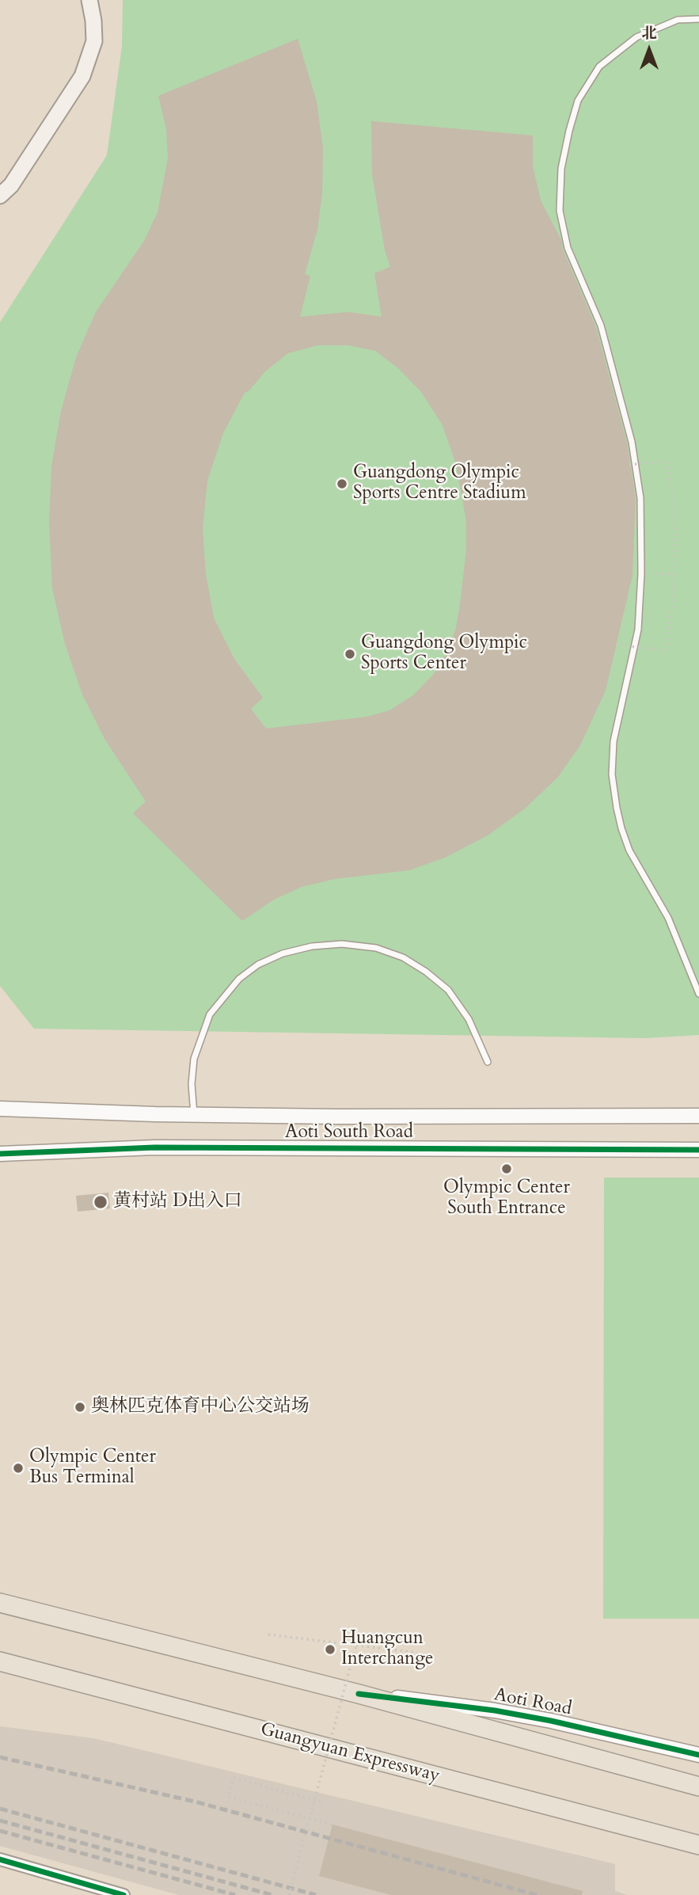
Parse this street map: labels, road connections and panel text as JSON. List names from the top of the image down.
{
  "streets": {
    "highway": ["Guangyuan Expressway"],
    "street": ["Aoti South Road", "Aoti Road"]
  },
  "places": [
    "Guangdong Olympic Sports Centre Stadium",
    "Guangdong Olympic Sports Center",
    "Olympic Center South Entrance",
    "黄村站 D出入口",
    "奥林匹克体育中心公交站场",
    "Olympic Center Bus Terminal",
    "Huangcun Interchange"
  ],
  "north": "top"
}
